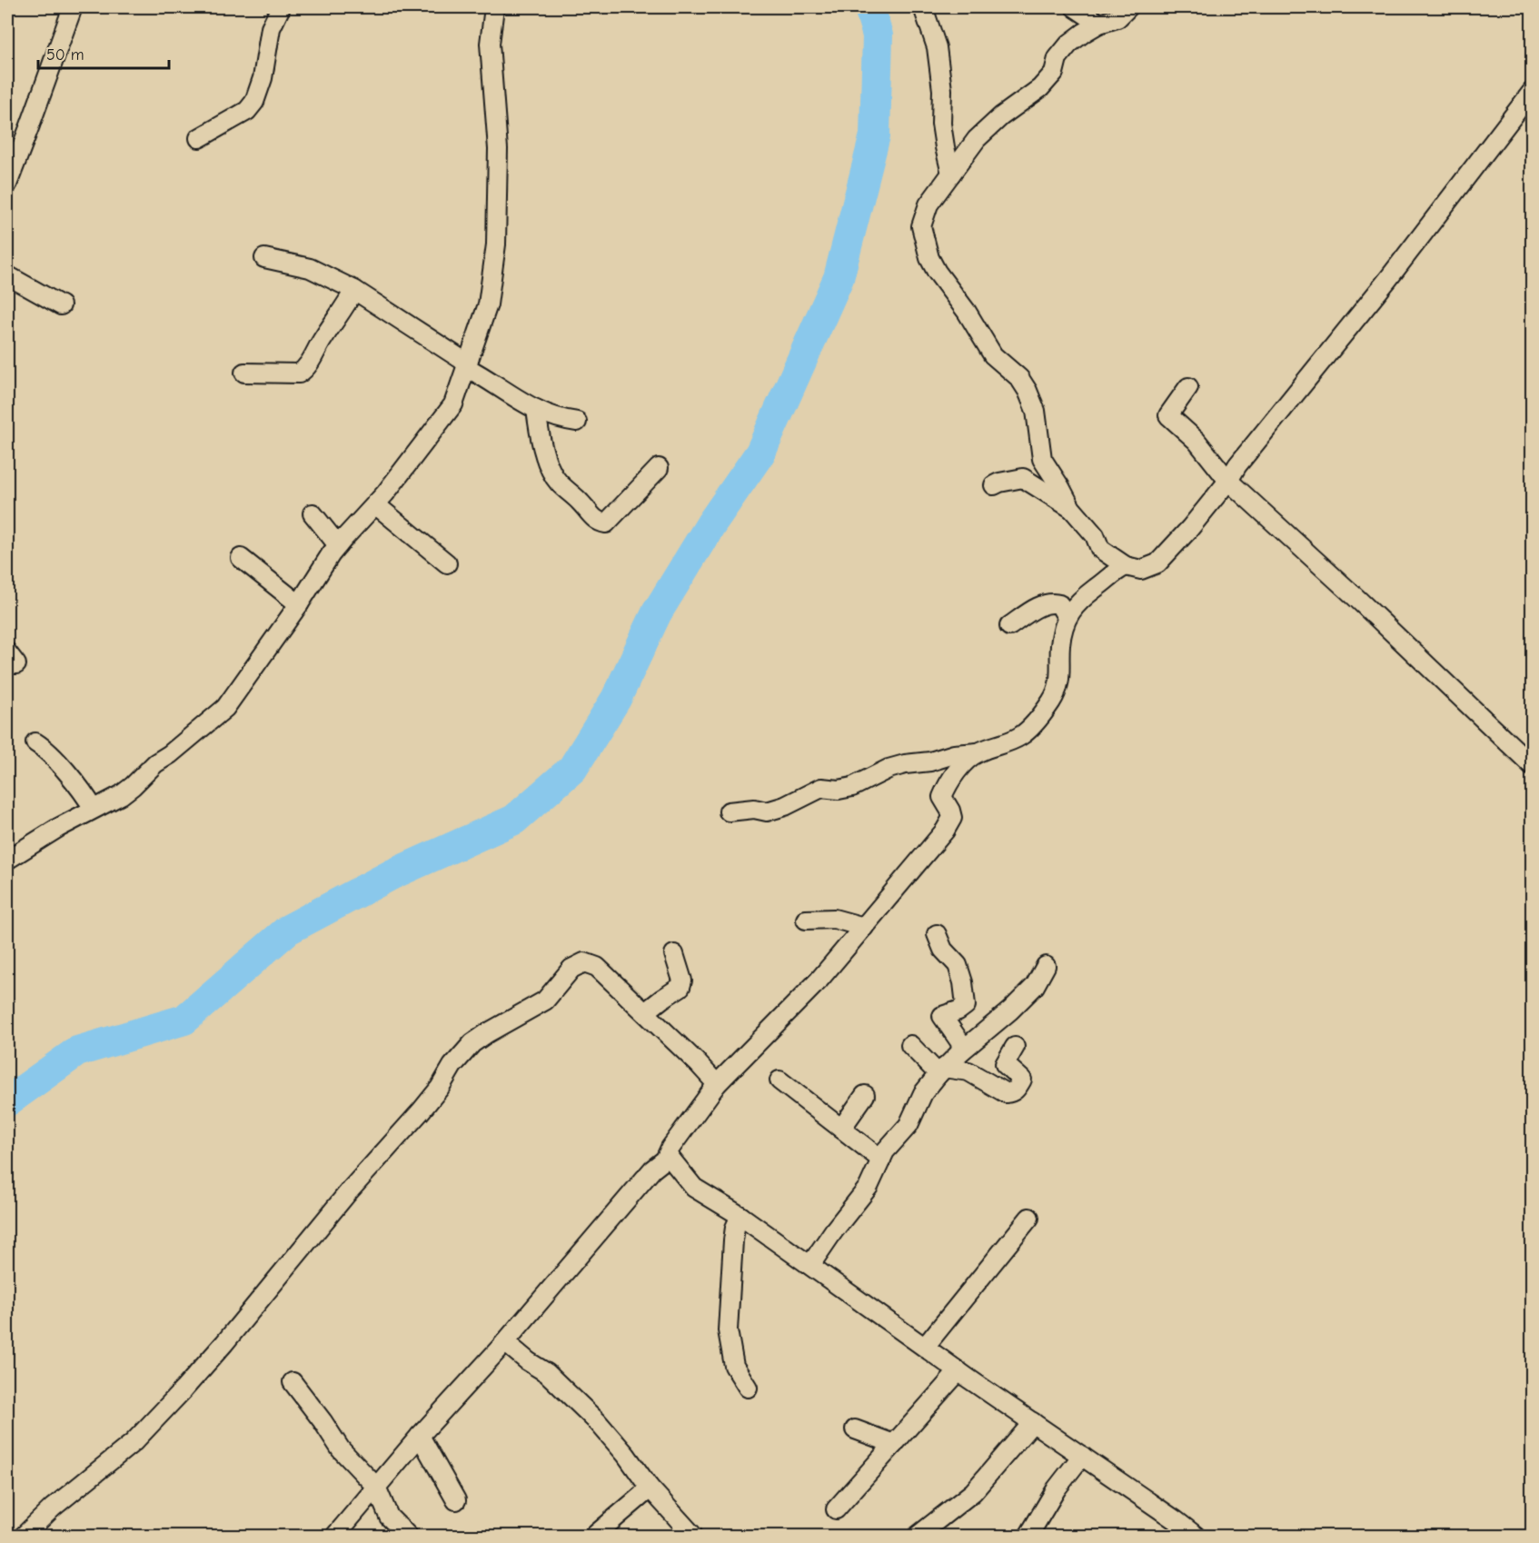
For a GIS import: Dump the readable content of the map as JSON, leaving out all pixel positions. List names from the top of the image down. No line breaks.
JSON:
{"scale_bar":"50 m"}
